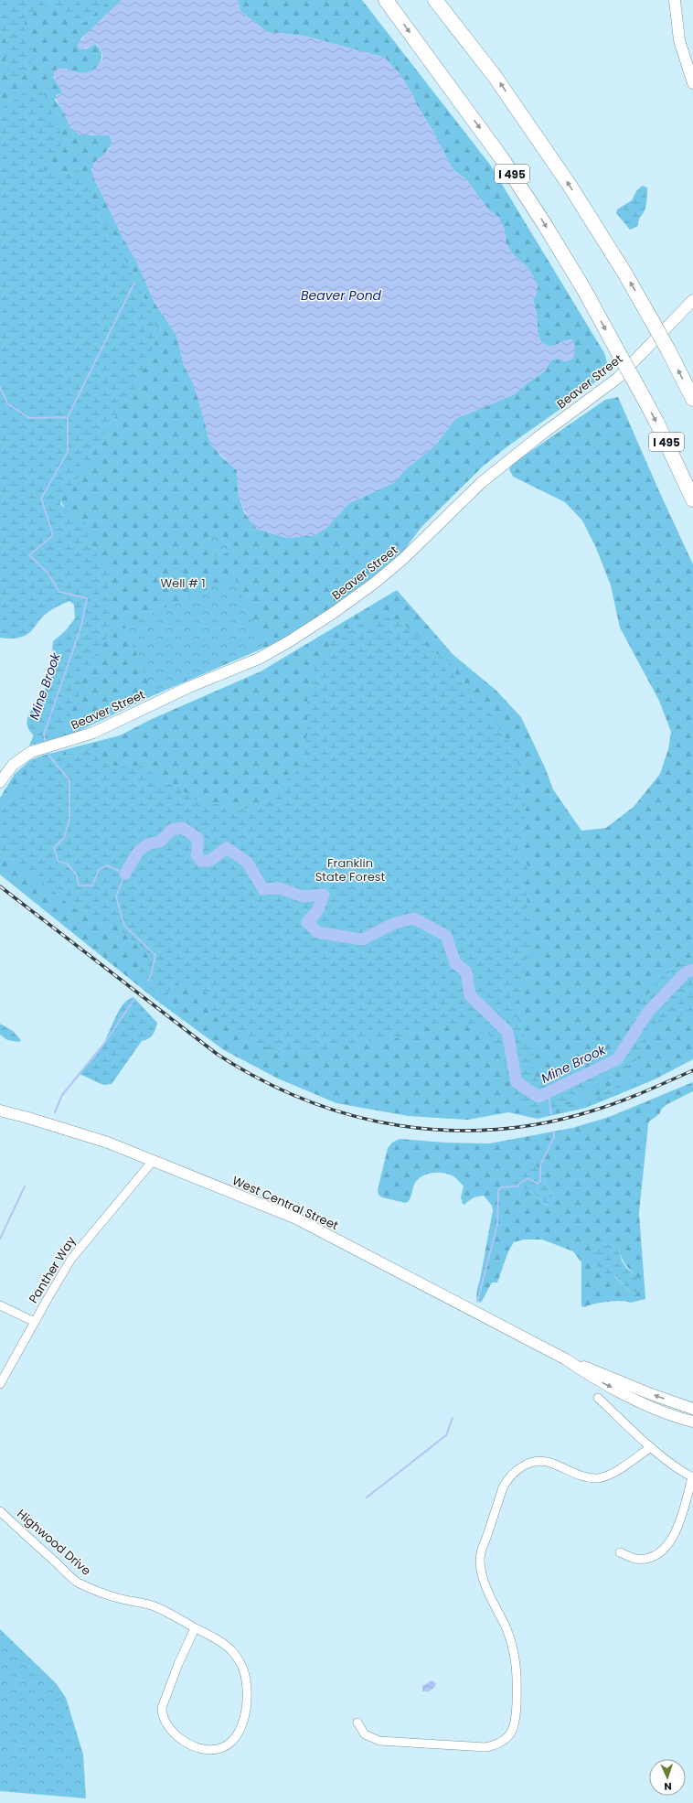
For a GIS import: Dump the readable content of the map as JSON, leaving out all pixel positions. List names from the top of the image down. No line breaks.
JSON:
{"streets":{"highway":["I 495"],"main road":["Beaver Street","West Central Street"],"street":["Panther Way","Highwood Drive"]},"crossings":[["West Central Street","Panther Way"]],"water":["Beaver Pond","Mine Brook"],"parks":["Well # 1","Franklin State Forest"],"north":"bottom"}
